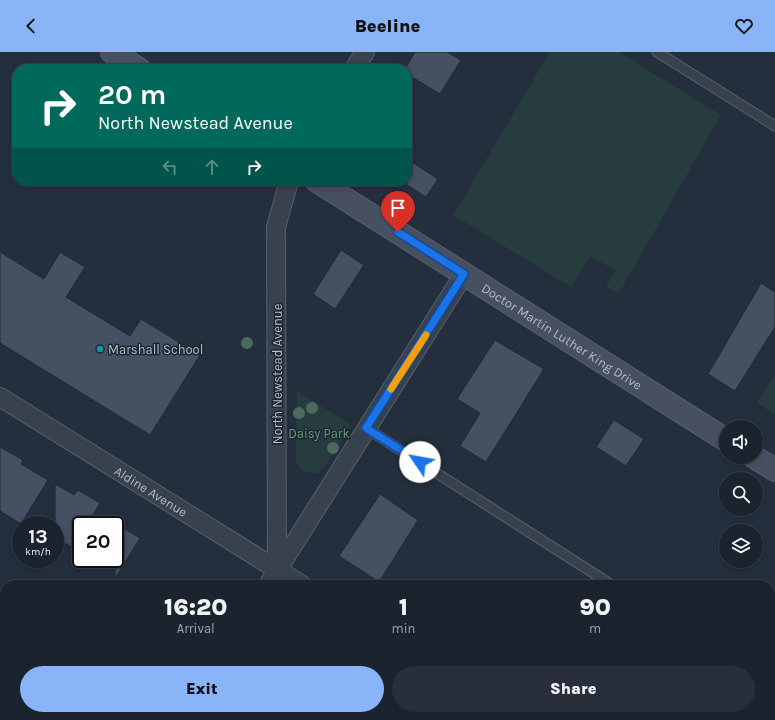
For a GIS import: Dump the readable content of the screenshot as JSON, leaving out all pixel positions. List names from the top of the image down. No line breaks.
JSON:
{"streets":{"main road":["Doctor Martin Luther King Drive"],"street":["North Newstead Avenue","Aldine Avenue"]},"crossings":[["North Newstead Avenue","Aldine Avenue"]],"parks":["Daisy Park"],"places":["Marshall School"],"page":{"header":"Beeline","turn":["20 m","North Newstead Avenue"],"speed":"13 km/h","limit":"20","eta":["16:20","Arrival","1","min","90","m"],"buttons":["Exit","Share"]}}
